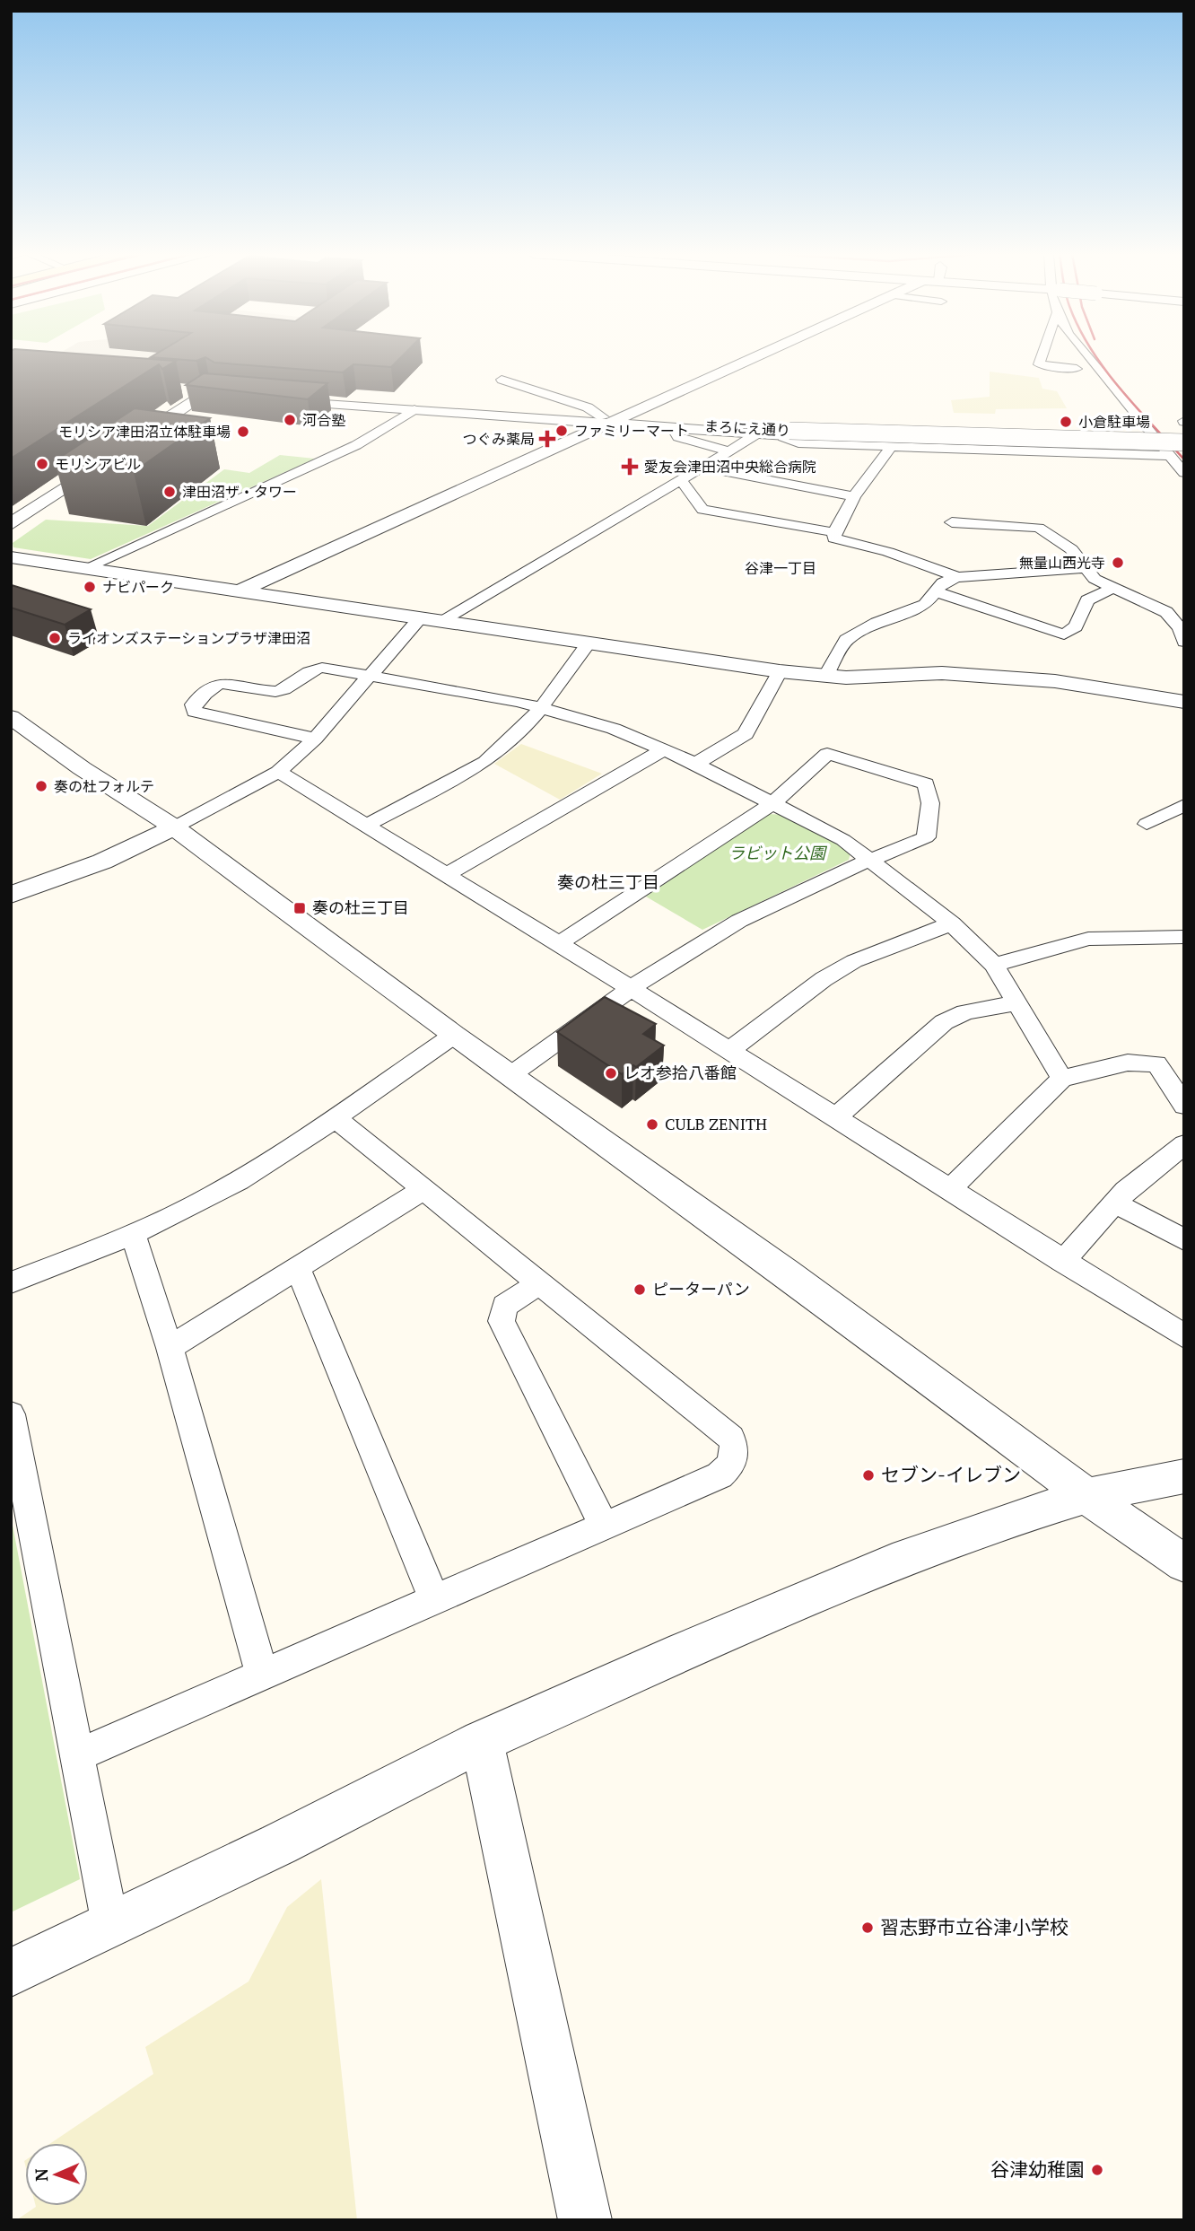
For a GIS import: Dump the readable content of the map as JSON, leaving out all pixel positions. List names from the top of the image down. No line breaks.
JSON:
{"streets":{"street":["まろにえ通り"]},"districts":["谷津一丁目","奏の杜三丁目"],"parks":["ラビット公園"],"places":{"other":["河合塾","小倉駐車場","ファミリーマート","モリシア津田沼立体駐車場","モリシアビル","津田沼ザ・タワー","無量山西光寺","ナビパーク","ライオンズステーションプラザ津田沼","奏の杜フォルテ","レオ参拾八番館","CULB ZENITH","ピーターパン","セブン-イレブン","習志野市立谷津小学校","谷津幼稚園"],"health":["つぐみ薬局","愛友会津田沼中央総合病院"],"transit":["奏の杜三丁目"]},"north":"left"}
